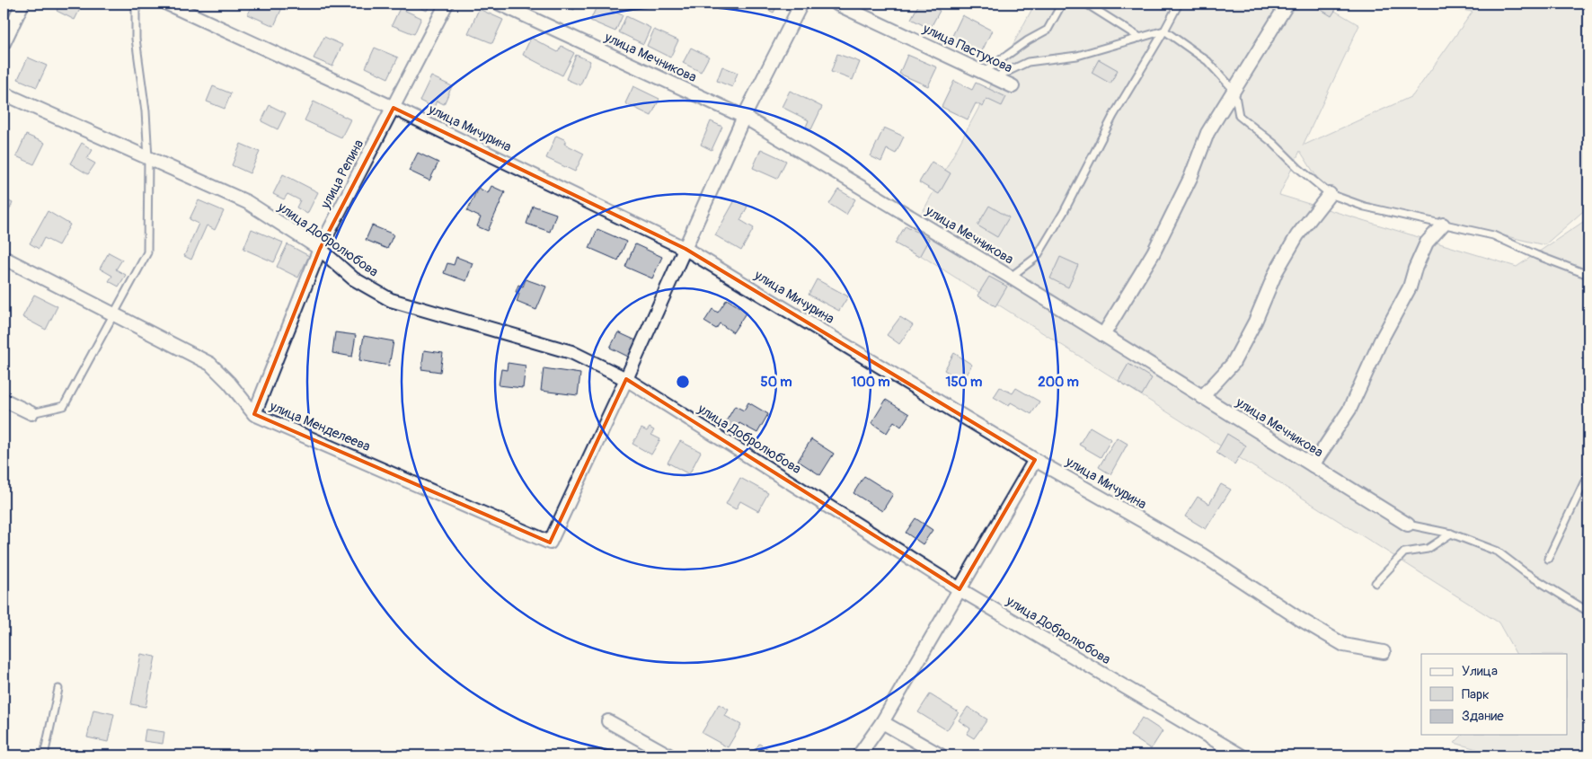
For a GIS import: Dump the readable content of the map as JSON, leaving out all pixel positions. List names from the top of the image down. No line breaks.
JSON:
{"streets":{"street":["улица Пастухова","улица Мечникова","улица Мичурина","улица Репина","улица Добролюбова","улица Менделеева"]},"crossings":[["улица Мичурина","улица Репина"],["улица Репина","улица Добролюбова"],["улица Репина","улица Менделеева"],["улица Добролюбова","улица Менделеева"]],"legend":["Улица","Парк","Здание"],"rings":["50 m","100 m","150 m","200 m"]}
